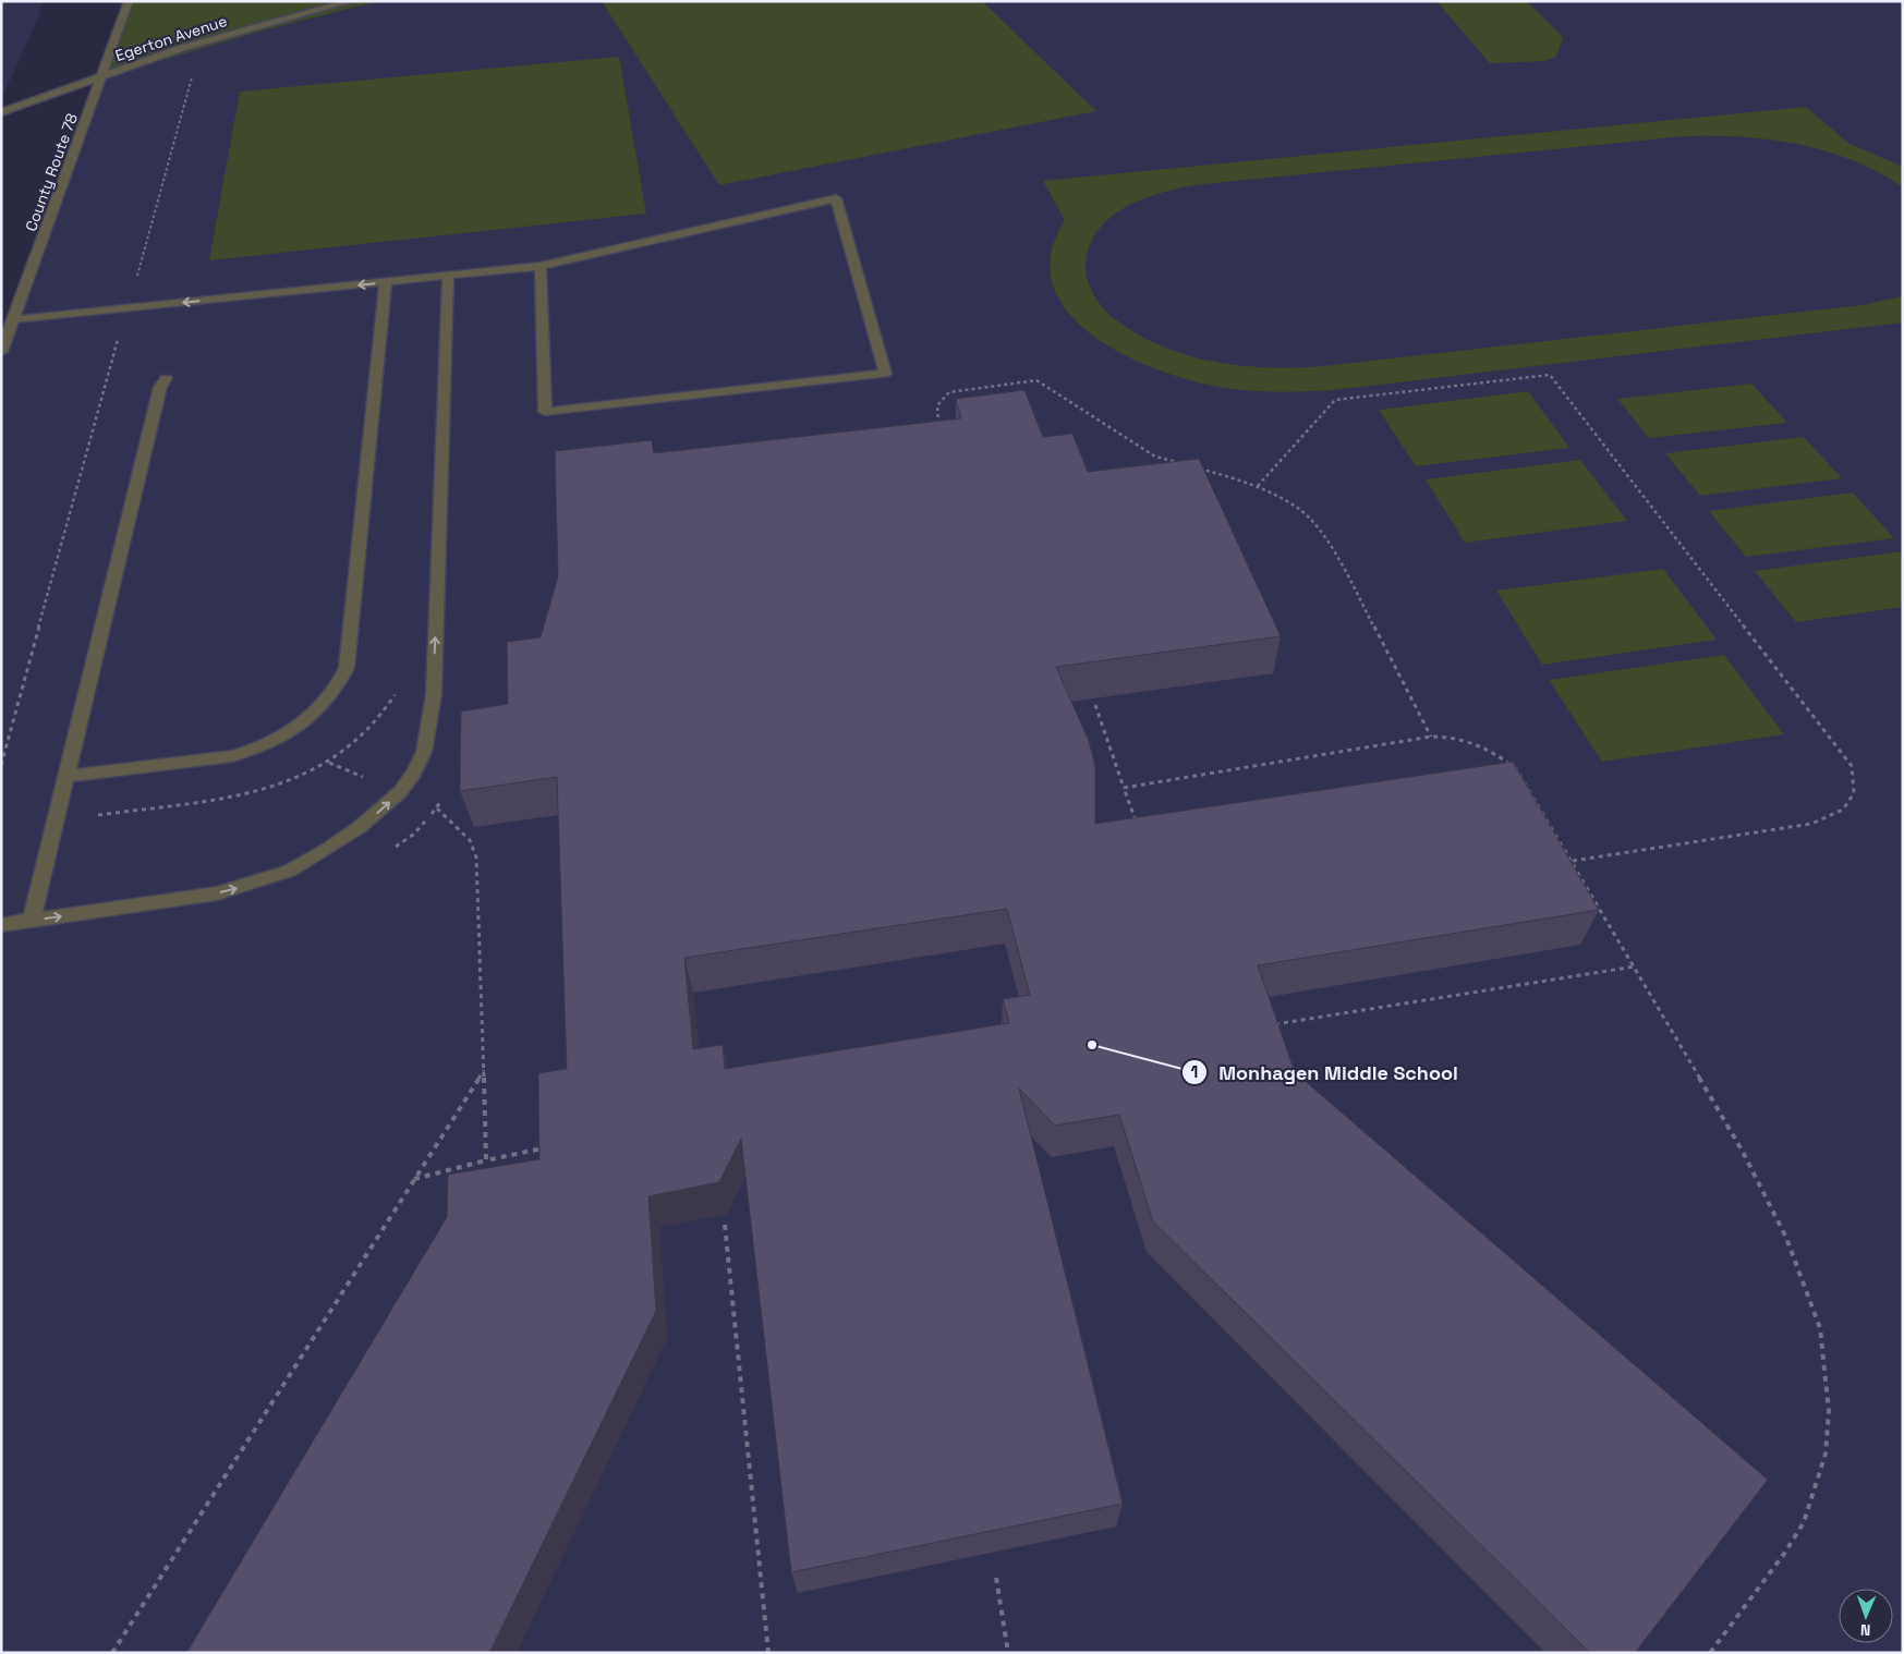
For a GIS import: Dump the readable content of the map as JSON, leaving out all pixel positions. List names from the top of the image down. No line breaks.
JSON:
{"streets":{"street":["Egerton Avenue","County Route 78"]},"crossings":[["Egerton Avenue","County Route 78"]],"places":["Monhagen Middle School"],"north":"bottom"}
